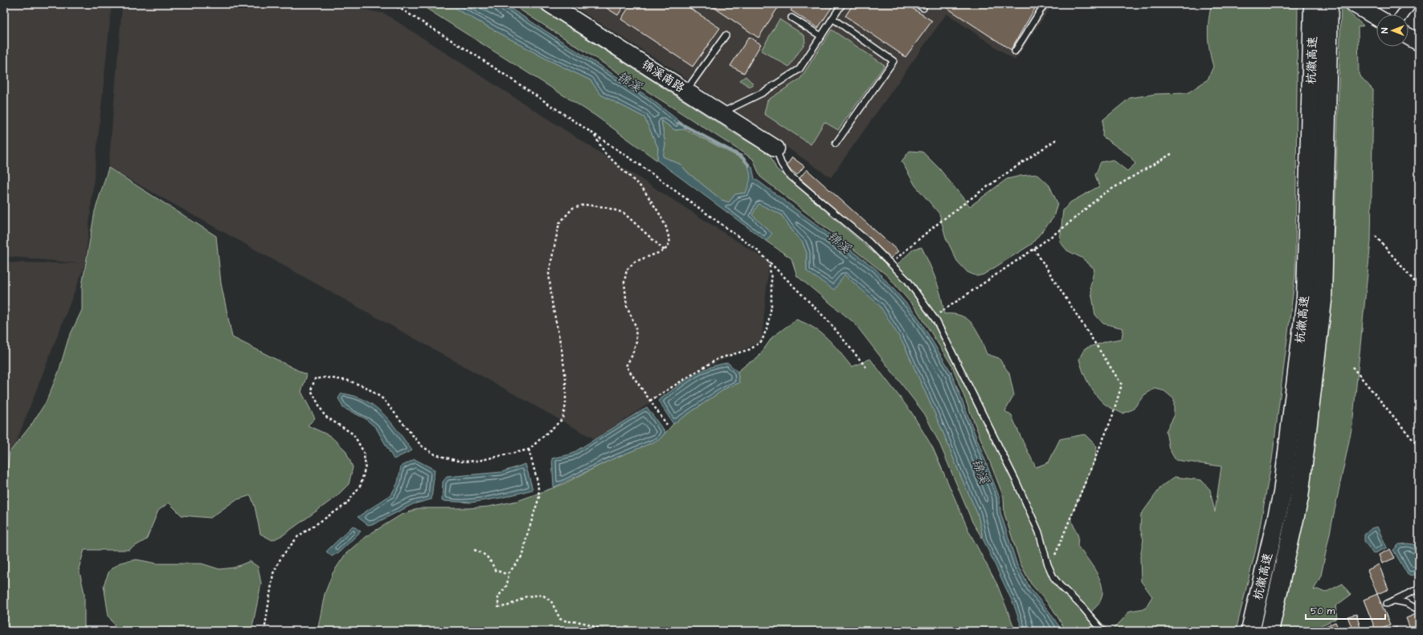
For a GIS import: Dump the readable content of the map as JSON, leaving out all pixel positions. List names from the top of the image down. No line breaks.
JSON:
{"streets":{"highway":["杭徽高速"],"street":["锦溪南路"]},"water":["锦溪"],"scale_bar":"50 m","north":"left"}
